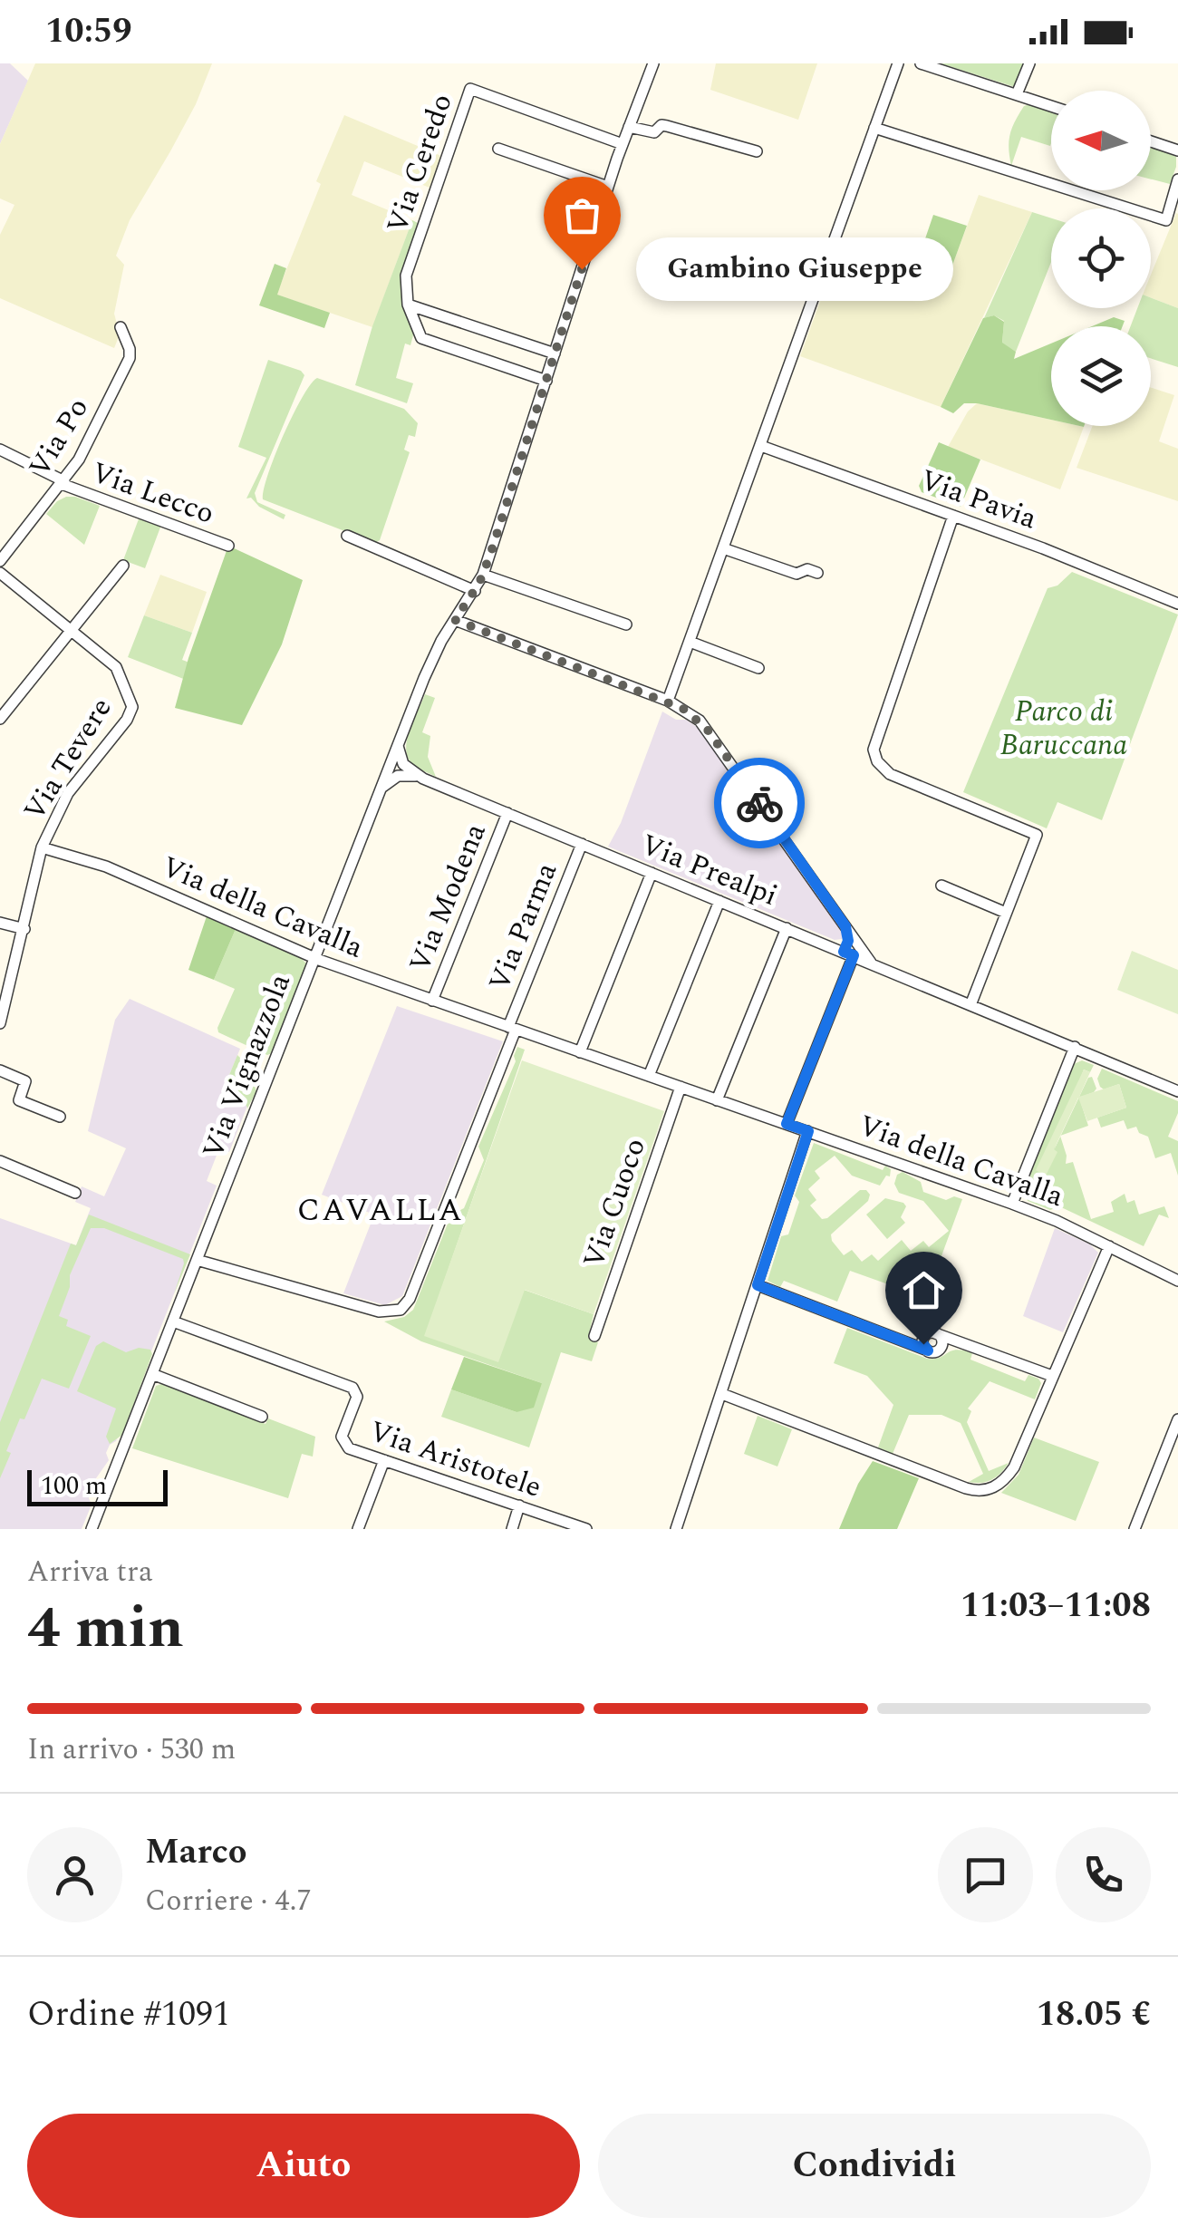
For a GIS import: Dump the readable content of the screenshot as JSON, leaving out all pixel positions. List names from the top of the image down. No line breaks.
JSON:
{"streets":{"street":["Via Ceredo","Via Po","Via Lecco","Via Pavia","Via Tevere","Via Prealpi","Via Modena","Via della Cavalla","Via Parma","Via Vignazzola","Via Cuoco","Via Aristotele"]},"crossings":[["Via Ceredo","Via Vignazzola"],["Via Po","Via Lecco"],["Via Tevere","Via della Cavalla"],["Via Prealpi","Via Modena"],["Via Prealpi","Via Parma"],["Via Modena","Via della Cavalla"],["Via della Cavalla","Via Parma"],["Via della Cavalla","Via Vignazzola"],["Via della Cavalla","Via Cuoco"],["Via Vignazzola","Via Aristotele"]],"districts":["CAVALLA"],"parks":["Parco di Baruccana"],"places":["Gambino Giuseppe"],"scale_bar":"100 m","north":"left","page":{"status":"10:59","bubble":"Gambino Giuseppe","scale":"100 m","heading":["4 min","Arriva tra","11:03–11:08"],"panel":["Marco","Corriere · 4.7","Ordine #1091","18.05 €"],"bar":"In arrivo · 530 m","buttons":["Aiuto","Condividi"]}}
